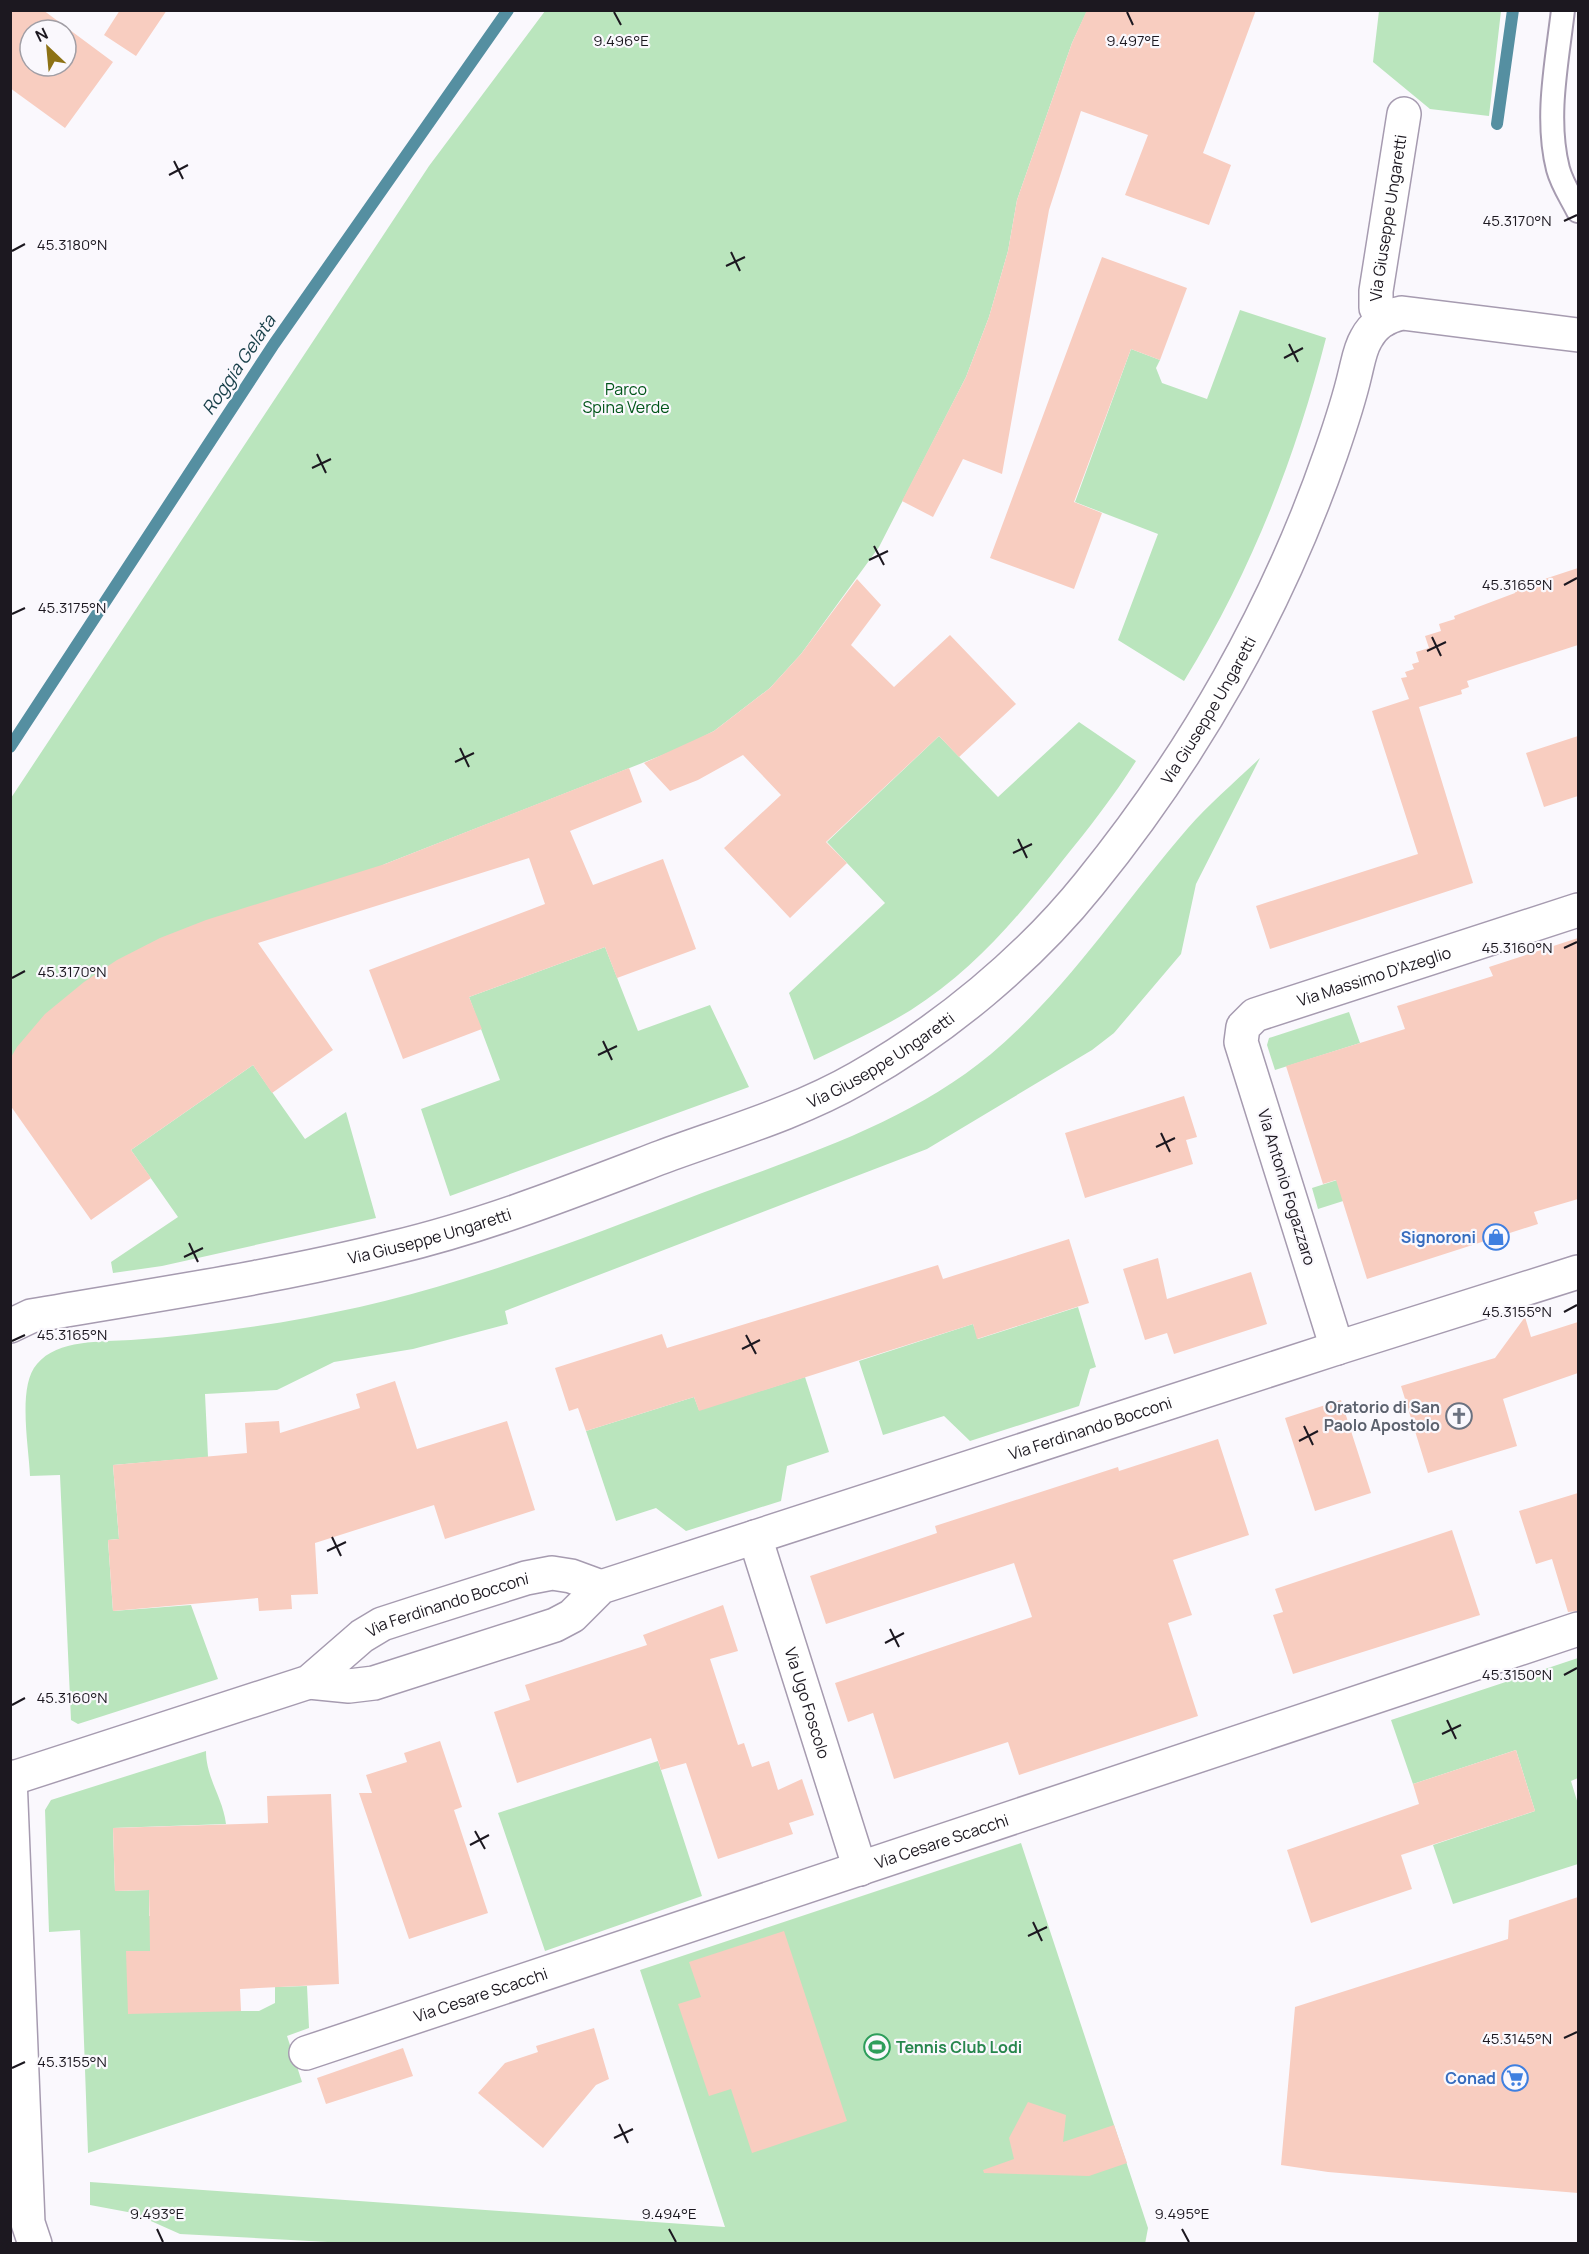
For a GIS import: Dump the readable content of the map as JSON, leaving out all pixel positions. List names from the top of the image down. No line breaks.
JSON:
{"streets":{"street":["Via Giuseppe Ungaretti","Via Massimo D’Azeglio","Via Antonio Fogazzaro","Via Ferdinando Bocconi","Via Ugo Foscolo","Via Cesare Scacchi"]},"crossings":[["Via Massimo D’Azeglio","Via Antonio Fogazzaro"],["Via Antonio Fogazzaro","Via Ferdinando Bocconi"],["Via Ferdinando Bocconi","Via Ugo Foscolo"],["Via Ugo Foscolo","Via Cesare Scacchi"]],"water":["Roggia Gelata"],"parks":["Parco Spina Verde"],"places":{"shop":["Signoroni"],"church":["Oratorio di San Paolo Apostolo"],"sports":["Tennis Club Lodi"],"supermarket":["Conad"]},"north":"top left","coordinates":["9.496°E","9.497°E","45.3170°N","45.3180°N","45.3165°N","45.3175°N","45.3160°N","45.3155°N","45.3150°N","45.3145°N","9.493°E","9.494°E","9.495°E"]}
